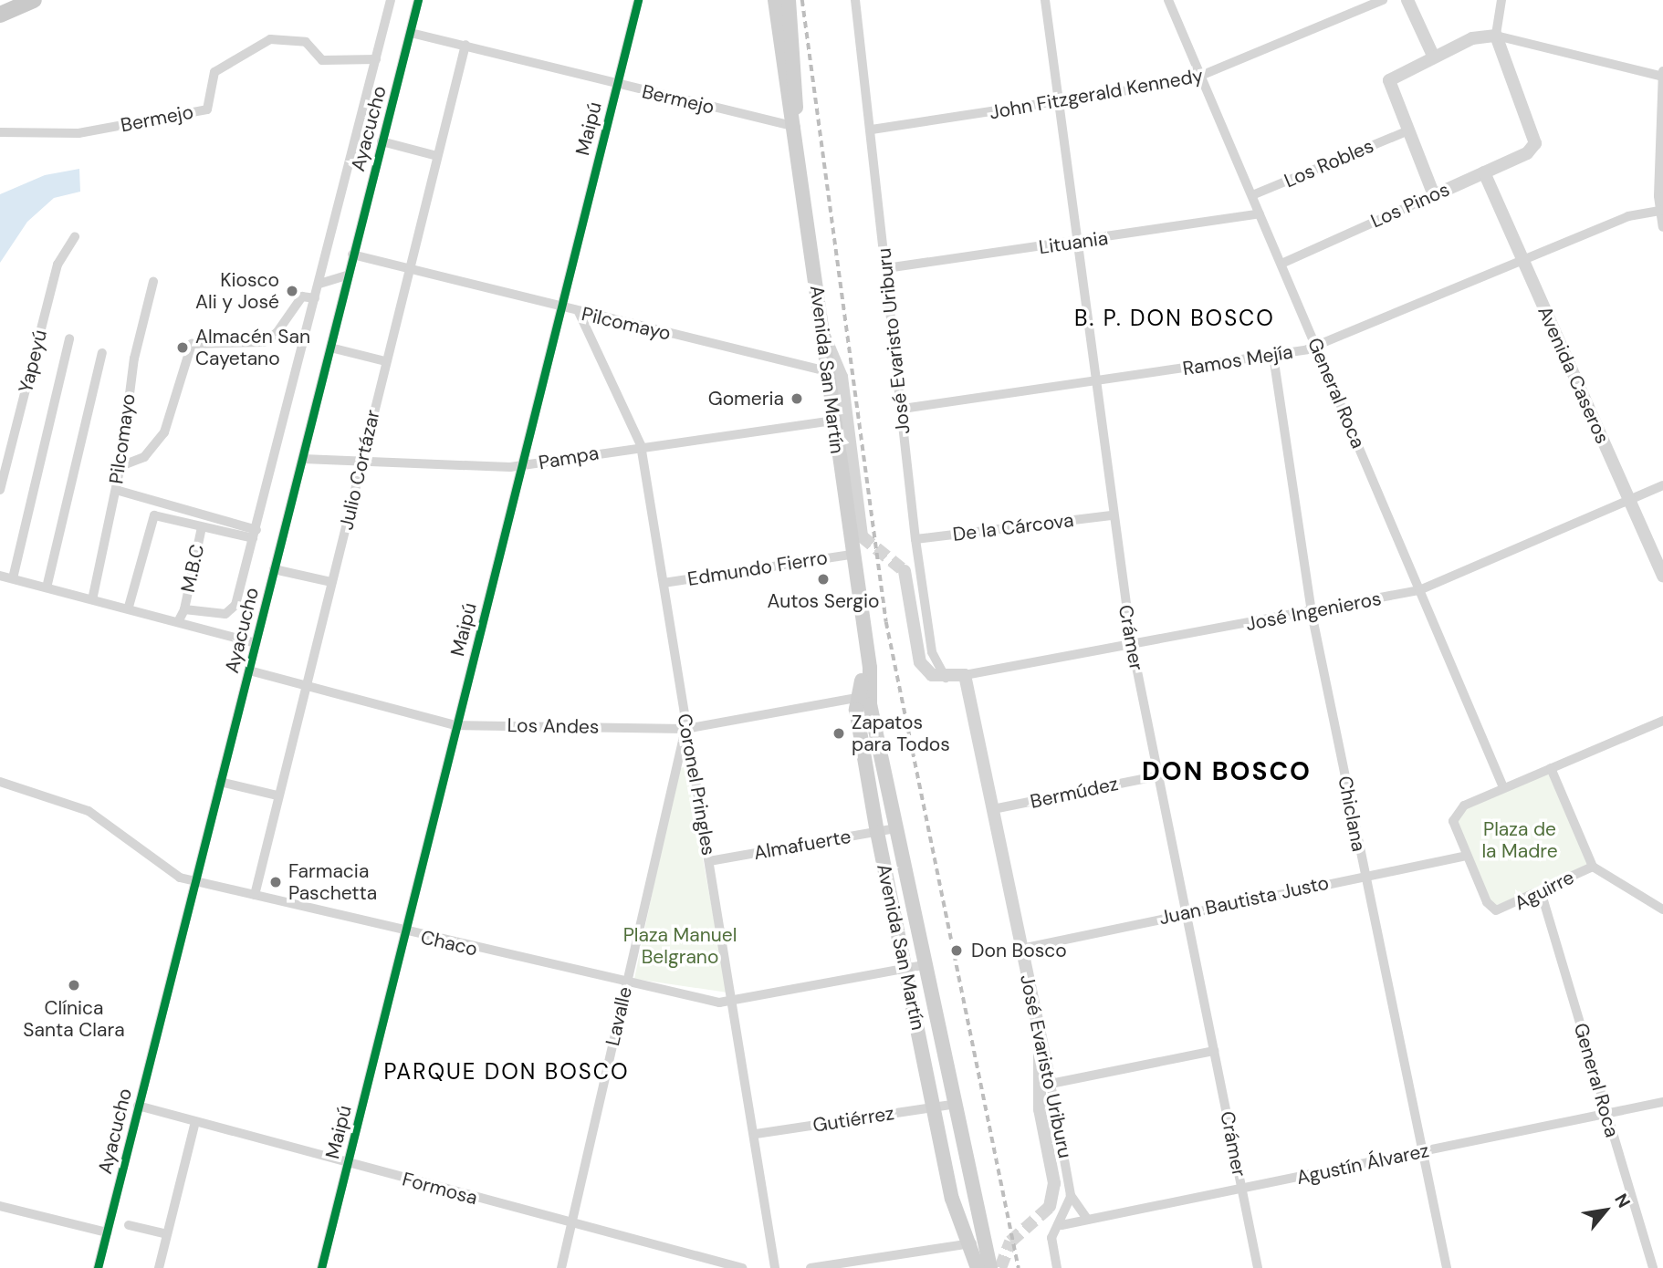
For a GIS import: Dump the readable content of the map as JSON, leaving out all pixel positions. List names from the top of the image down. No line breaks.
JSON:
{"streets":{"main road":["Avenida San Martín"],"street":["John Fitzgerald Kennedy","Bermejo","Ayacucho","Maipú","Los Robles","Los Pinos","Lituania","Pilcomayo","José Evaristo Uriburu","Ramos Mejía","Yapeyú","Avenida Caseros","General Roca","Pampa","Julio Cortázar","De la Cárcova","M.B.C","Edmundo Fierro","José Ingenieros","Crámer","Los Andes","Coronel Pringles","Bermúdez","Chiclana","Almafuerte","Aguirre","Juan Bautista Justo","Chaco","Lavalle","Gutiérrez","Agustín Álvarez","Formosa"]},"crossings":[["John Fitzgerald Kennedy","José Evaristo Uriburu"],["John Fitzgerald Kennedy","General Roca"],["John Fitzgerald Kennedy","Crámer"],["Bermejo","Ayacucho"],["Bermejo","Maipú"],["Bermejo","Avenida San Martín"],["Bermejo","Julio Cortázar"],["Ayacucho","Pilcomayo"],["Ayacucho","Pampa"],["Ayacucho","M.B.C"],["Ayacucho","Los Andes"],["Ayacucho","Chaco"],["Ayacucho","Formosa"],["Maipú","Pilcomayo"],["Maipú","Pampa"],["Maipú","Los Andes"],["Maipú","Chaco"],["Maipú","Formosa"],["Los Robles","General Roca"],["Los Pinos","Avenida Caseros"],["Los Pinos","General Roca"],["Lituania","José Evaristo Uriburu"],["Lituania","General Roca"],["Lituania","Crámer"],["Pilcomayo","Avenida San Martín"],["Pilcomayo","Julio Cortázar"],["Pilcomayo","Coronel Pringles"],["José Evaristo Uriburu","Ramos Mejía"],["José Evaristo Uriburu","De la Cárcova"],["José Evaristo Uriburu","José Ingenieros"],["José Evaristo Uriburu","Bermúdez"],["José Evaristo Uriburu","Juan Bautista Justo"],["José Evaristo Uriburu","Agustín Álvarez"],["Ramos Mejía","Avenida Caseros"],["Ramos Mejía","General Roca"],["Ramos Mejía","Crámer"],["Ramos Mejía","Chiclana"],["Avenida San Martín","Pampa"],["Avenida San Martín","Edmundo Fierro"],["Avenida San Martín","Los Andes"],["Avenida San Martín","Almafuerte"],["Avenida San Martín","Chaco"],["Avenida San Martín","Gutiérrez"],["Avenida Caseros","José Ingenieros"],["General Roca","José Ingenieros"],["General Roca","Aguirre"],["General Roca","Agustín Álvarez"],["Pampa","Julio Cortázar"],["Pampa","Coronel Pringles"],["Julio Cortázar","Los Andes"],["Julio Cortázar","Chaco"],["De la Cárcova","Crámer"],["Edmundo Fierro","Coronel Pringles"],["José Ingenieros","Crámer"],["José Ingenieros","Chiclana"],["Crámer","Bermúdez"],["Crámer","Juan Bautista Justo"],["Crámer","Agustín Álvarez"],["Los Andes","Coronel Pringles"],["Los Andes","Lavalle"],["Coronel Pringles","Almafuerte"],["Coronel Pringles","Chaco"],["Coronel Pringles","Lavalle"],["Coronel Pringles","Gutiérrez"],["Chiclana","Juan Bautista Justo"],["Chiclana","Agustín Álvarez"],["Aguirre","Juan Bautista Justo"],["Chaco","Lavalle"],["Lavalle","Formosa"]],"districts":["B. P. DON BOSCO","DON BOSCO","PARQUE DON BOSCO"],"parks":["Plaza de la Madre","Plaza Manuel Belgrano"],"places":["Kiosco Ali y José","Almacén San Cayetano","Gomeria","Autos Sergio","Zapatos para Todos","Farmacia Paschetta","Don Bosco","Clínica Santa Clara"],"north":"top right"}
